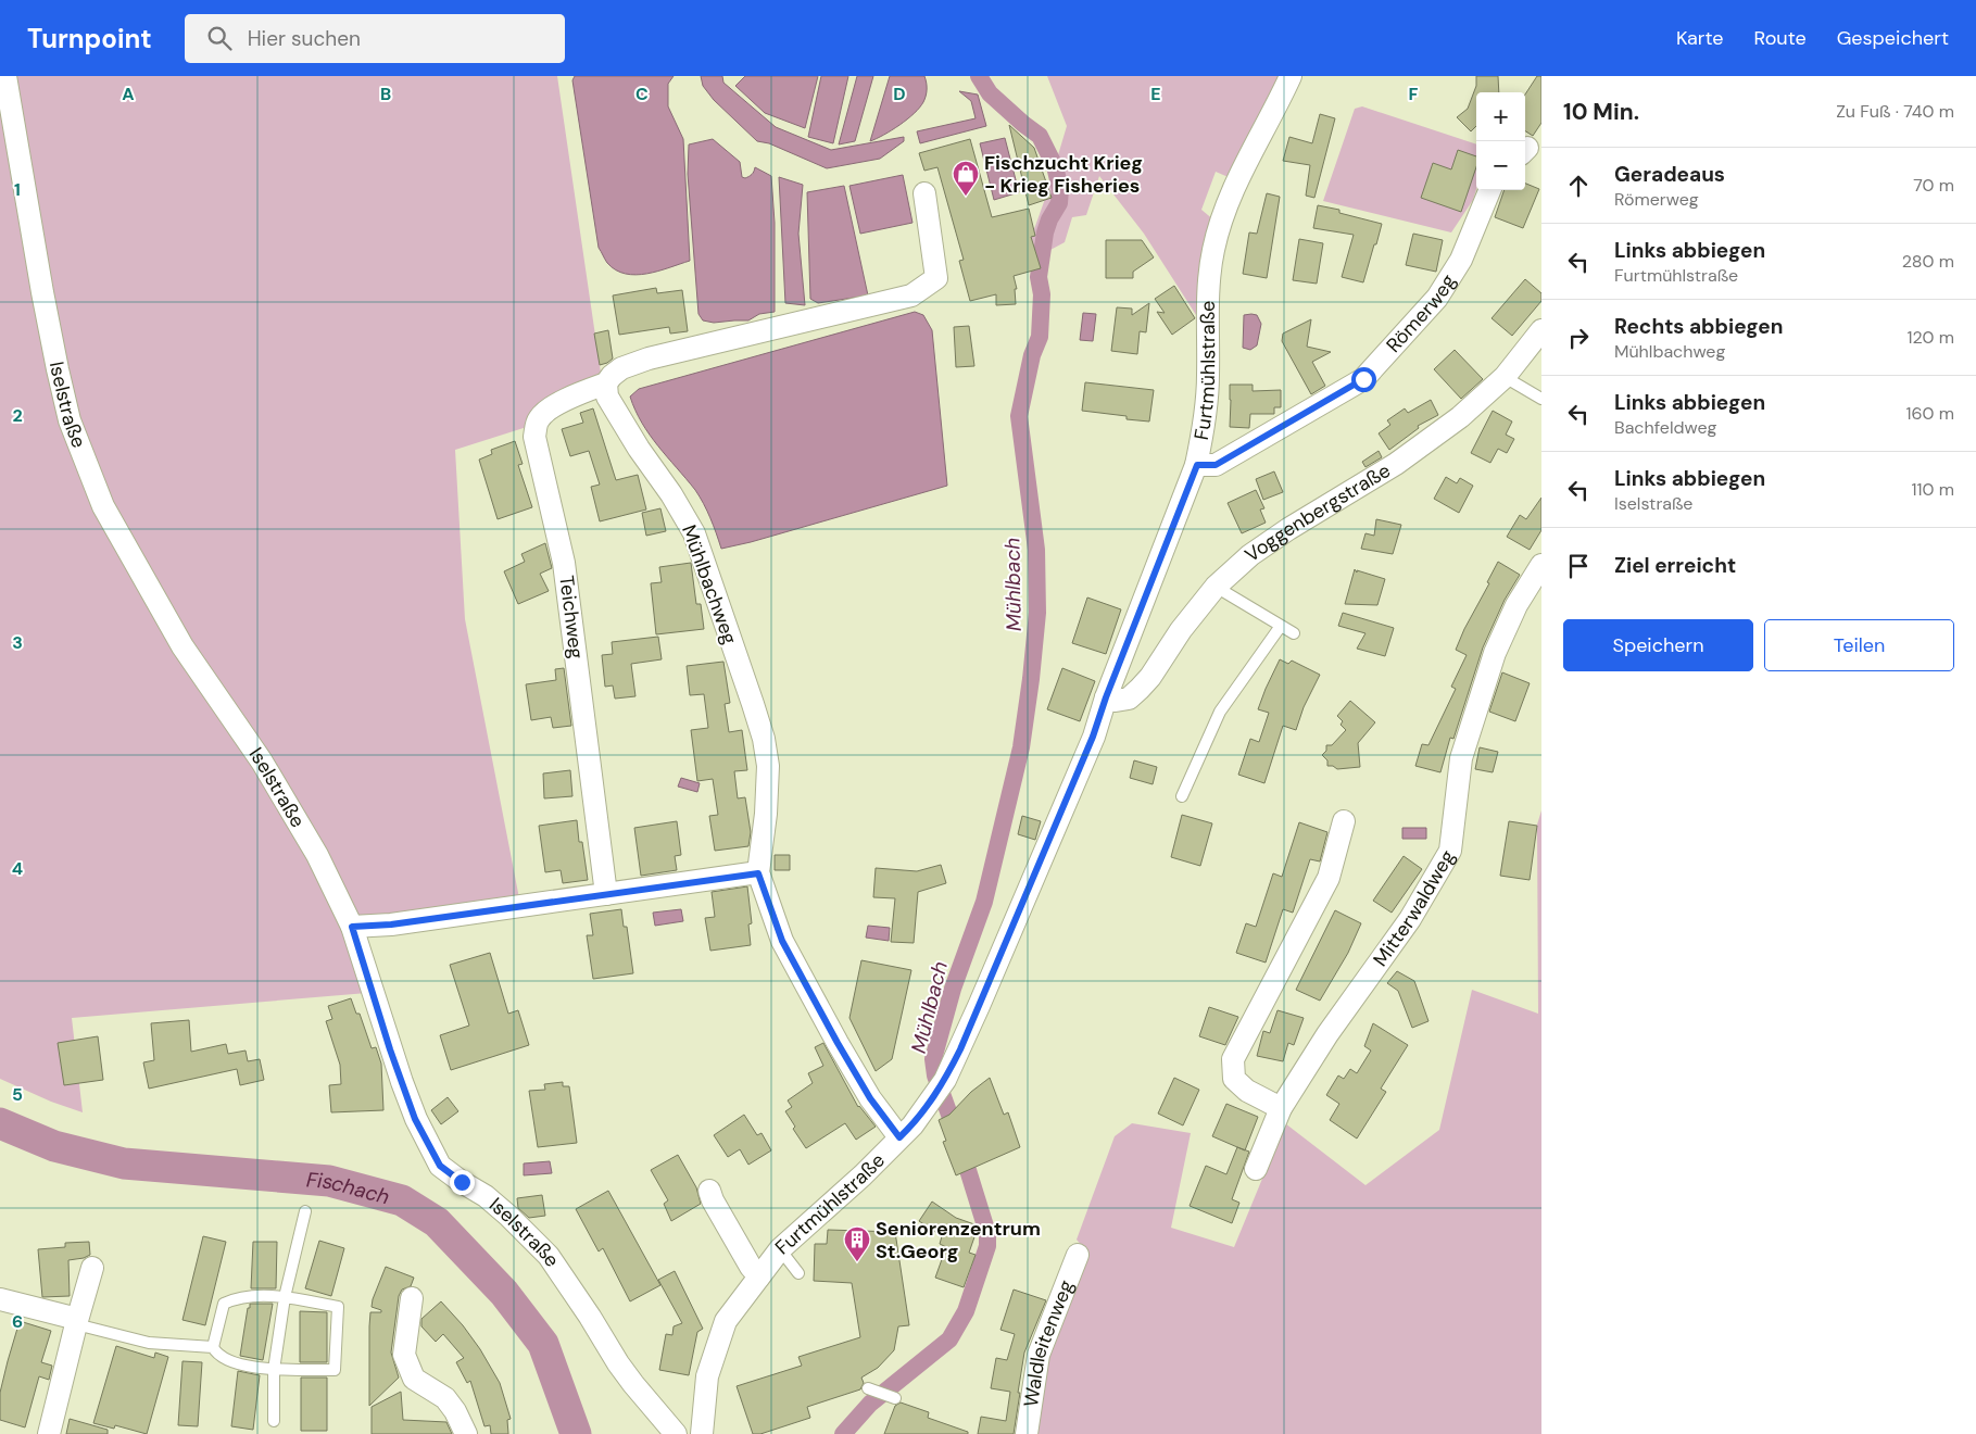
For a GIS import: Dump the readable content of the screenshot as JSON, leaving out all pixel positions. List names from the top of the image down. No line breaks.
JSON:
{"streets":{"street":["Römerweg","Furtmühlstraße","Iselstraße","Voggenbergstraße","Mühlbachweg","Teichweg","Mitterwaldweg","Waldleitenweg"]},"crossings":[["Römerweg","Furtmühlstraße"],["Furtmühlstraße","Voggenbergstraße"],["Furtmühlstraße","Mühlbachweg"],["Mühlbachweg","Teichweg"]],"water":["Mühlbach","Fischach"],"places":{"shop":["Fischzucht Krieg - Krieg Fisheries"],"building":["Seniorenzentrum St.Georg"]},"page":{"header":"Turnpoint","search":"Hier suchen","nav":["Karte","Route","Gespeichert"],"heading":["10 Min.","Zu Fuß · 740 m"],"map_buttons":["+","−"],"list":[["Geradeaus","Römerweg","70 m"],["Links abbiegen","Furtmühlstraße","280 m"],["Rechts abbiegen","Mühlbachweg","120 m"],["Links abbiegen","Bachfeldweg","160 m"],["Links abbiegen","Iselstraße","110 m"],"Ziel erreicht"],"buttons":["Speichern","Teilen"]},"grid":{"columns":["A","B","C","D","E","F"],"rows":["1","2","3","4","5","6"]}}
